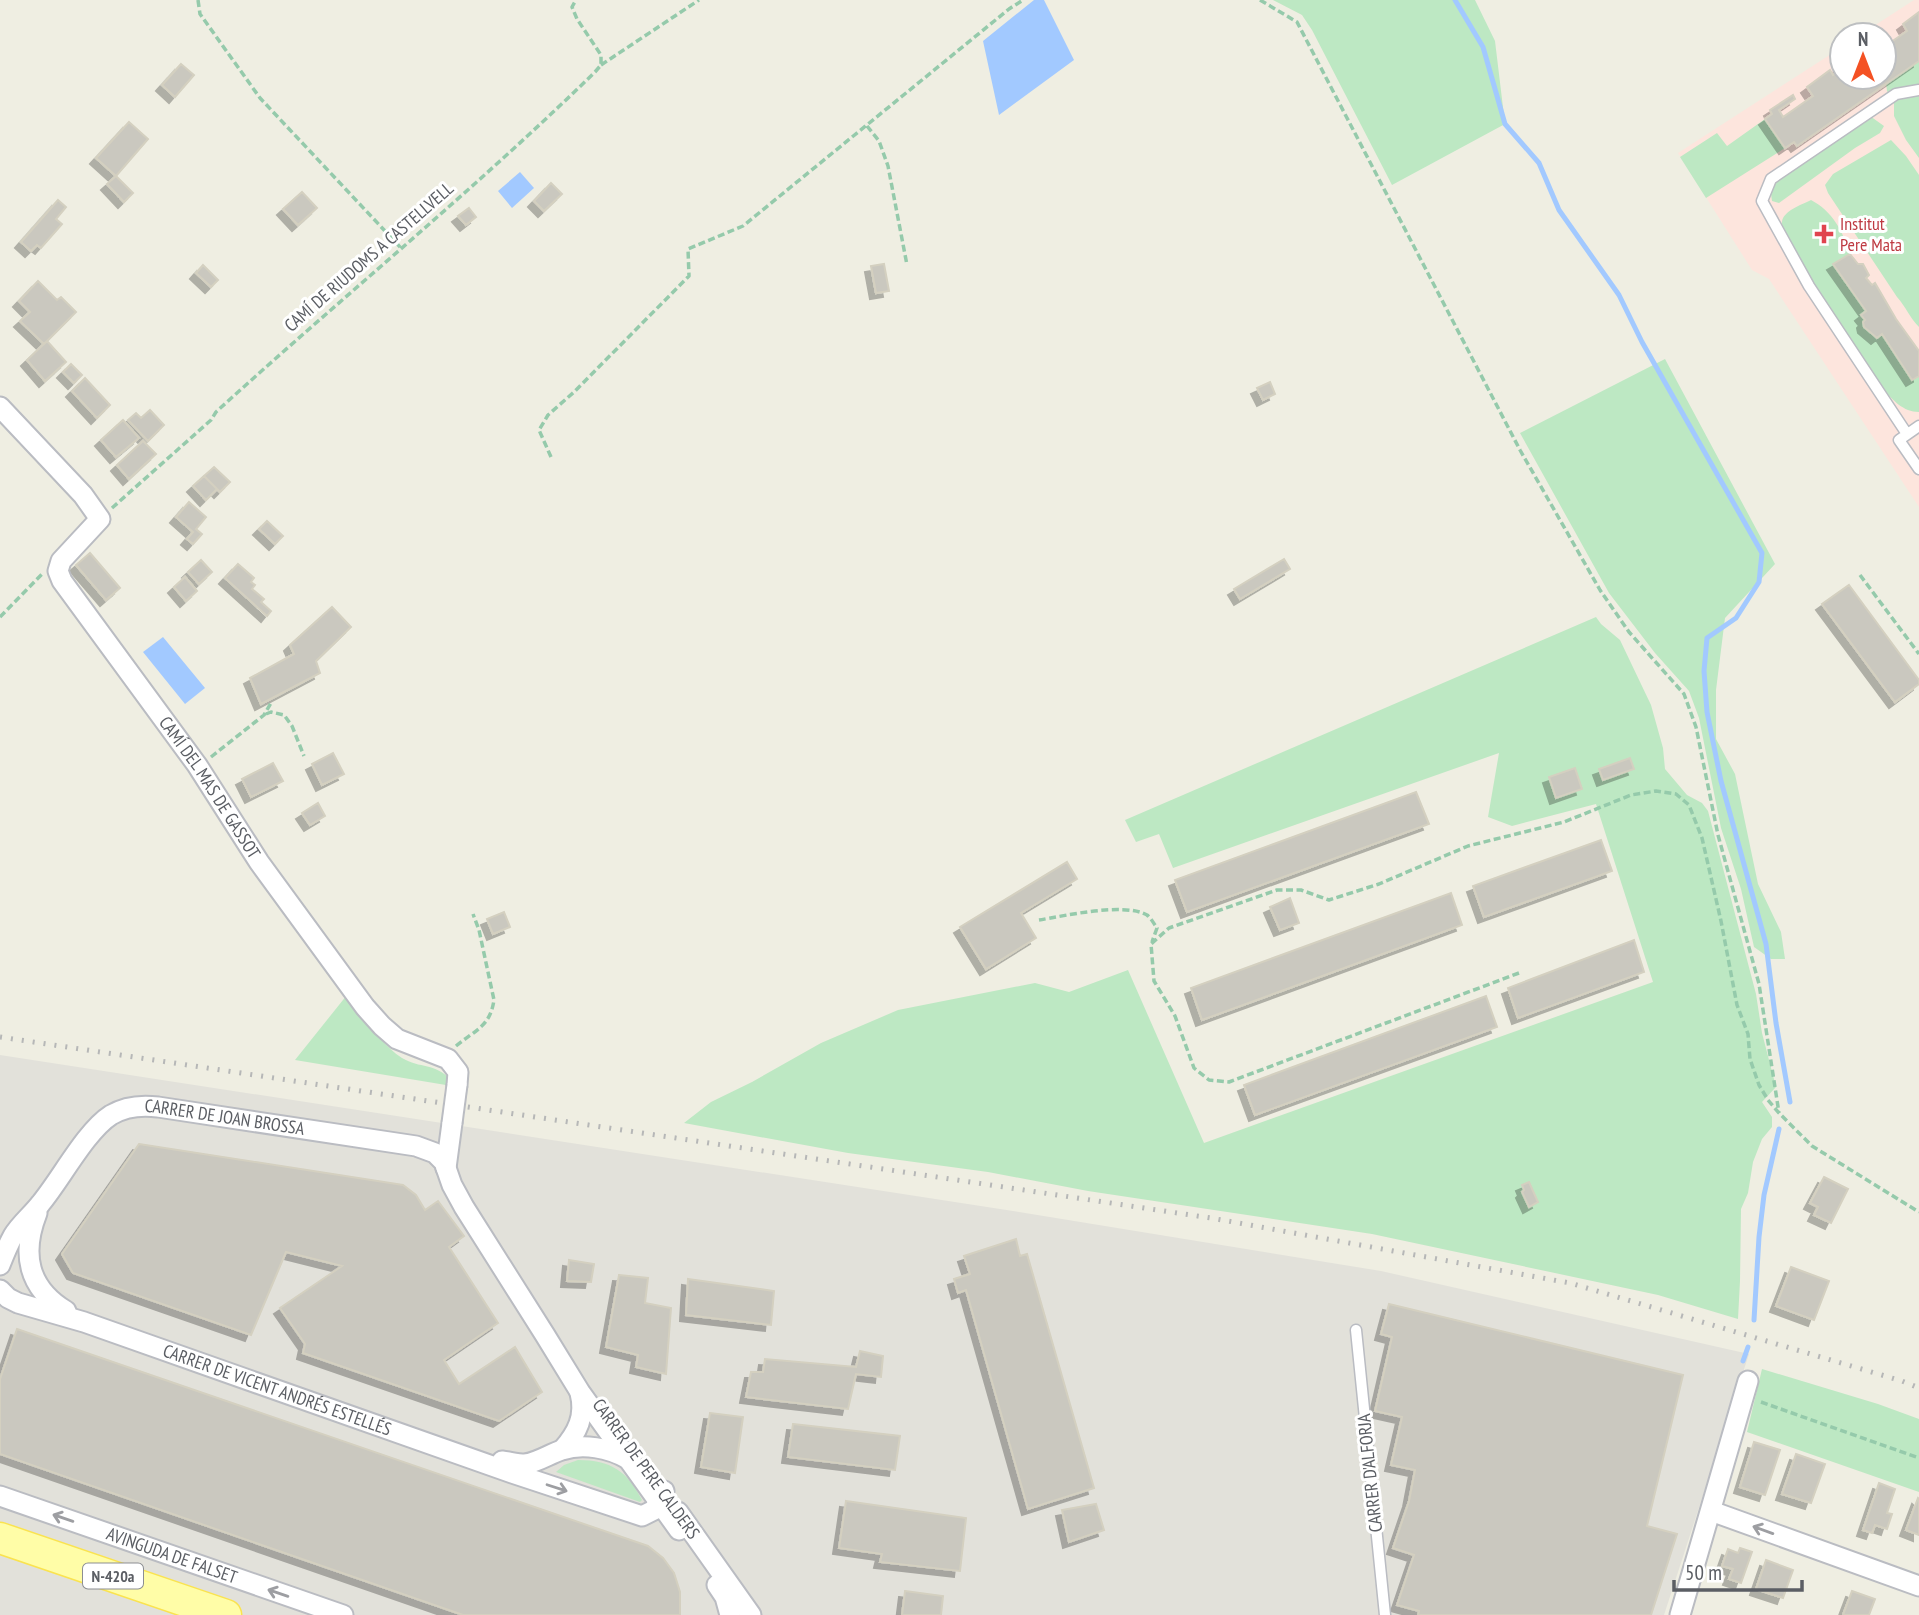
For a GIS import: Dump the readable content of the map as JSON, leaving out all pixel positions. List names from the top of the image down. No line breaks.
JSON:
{"streets":{"main road":["N-420a"],"street":["CAMÍ DEL MAS DE GASSOT","CARRER DE JOAN BROSSA","CARRER DE VICENT ANDRÉS ESTELLÉS","CARRER DE PERE CALDERS","AVINGUDA DE FALSET"],"lane":["CARRER D'ALFORJA"],"path":["CAMÍ DE RIUDOMS A CASTELLVELL"]},"crossings":[["CARRER DE JOAN BROSSA","CARRER DE PERE CALDERS"],["CARRER DE VICENT ANDRÉS ESTELLÉS","CARRER DE PERE CALDERS"]],"one_way":["AVINGUDA DE FALSET"],"places":{"health":["Institut Pere Mata"]},"scale_bar":"50 m","north":"top"}
